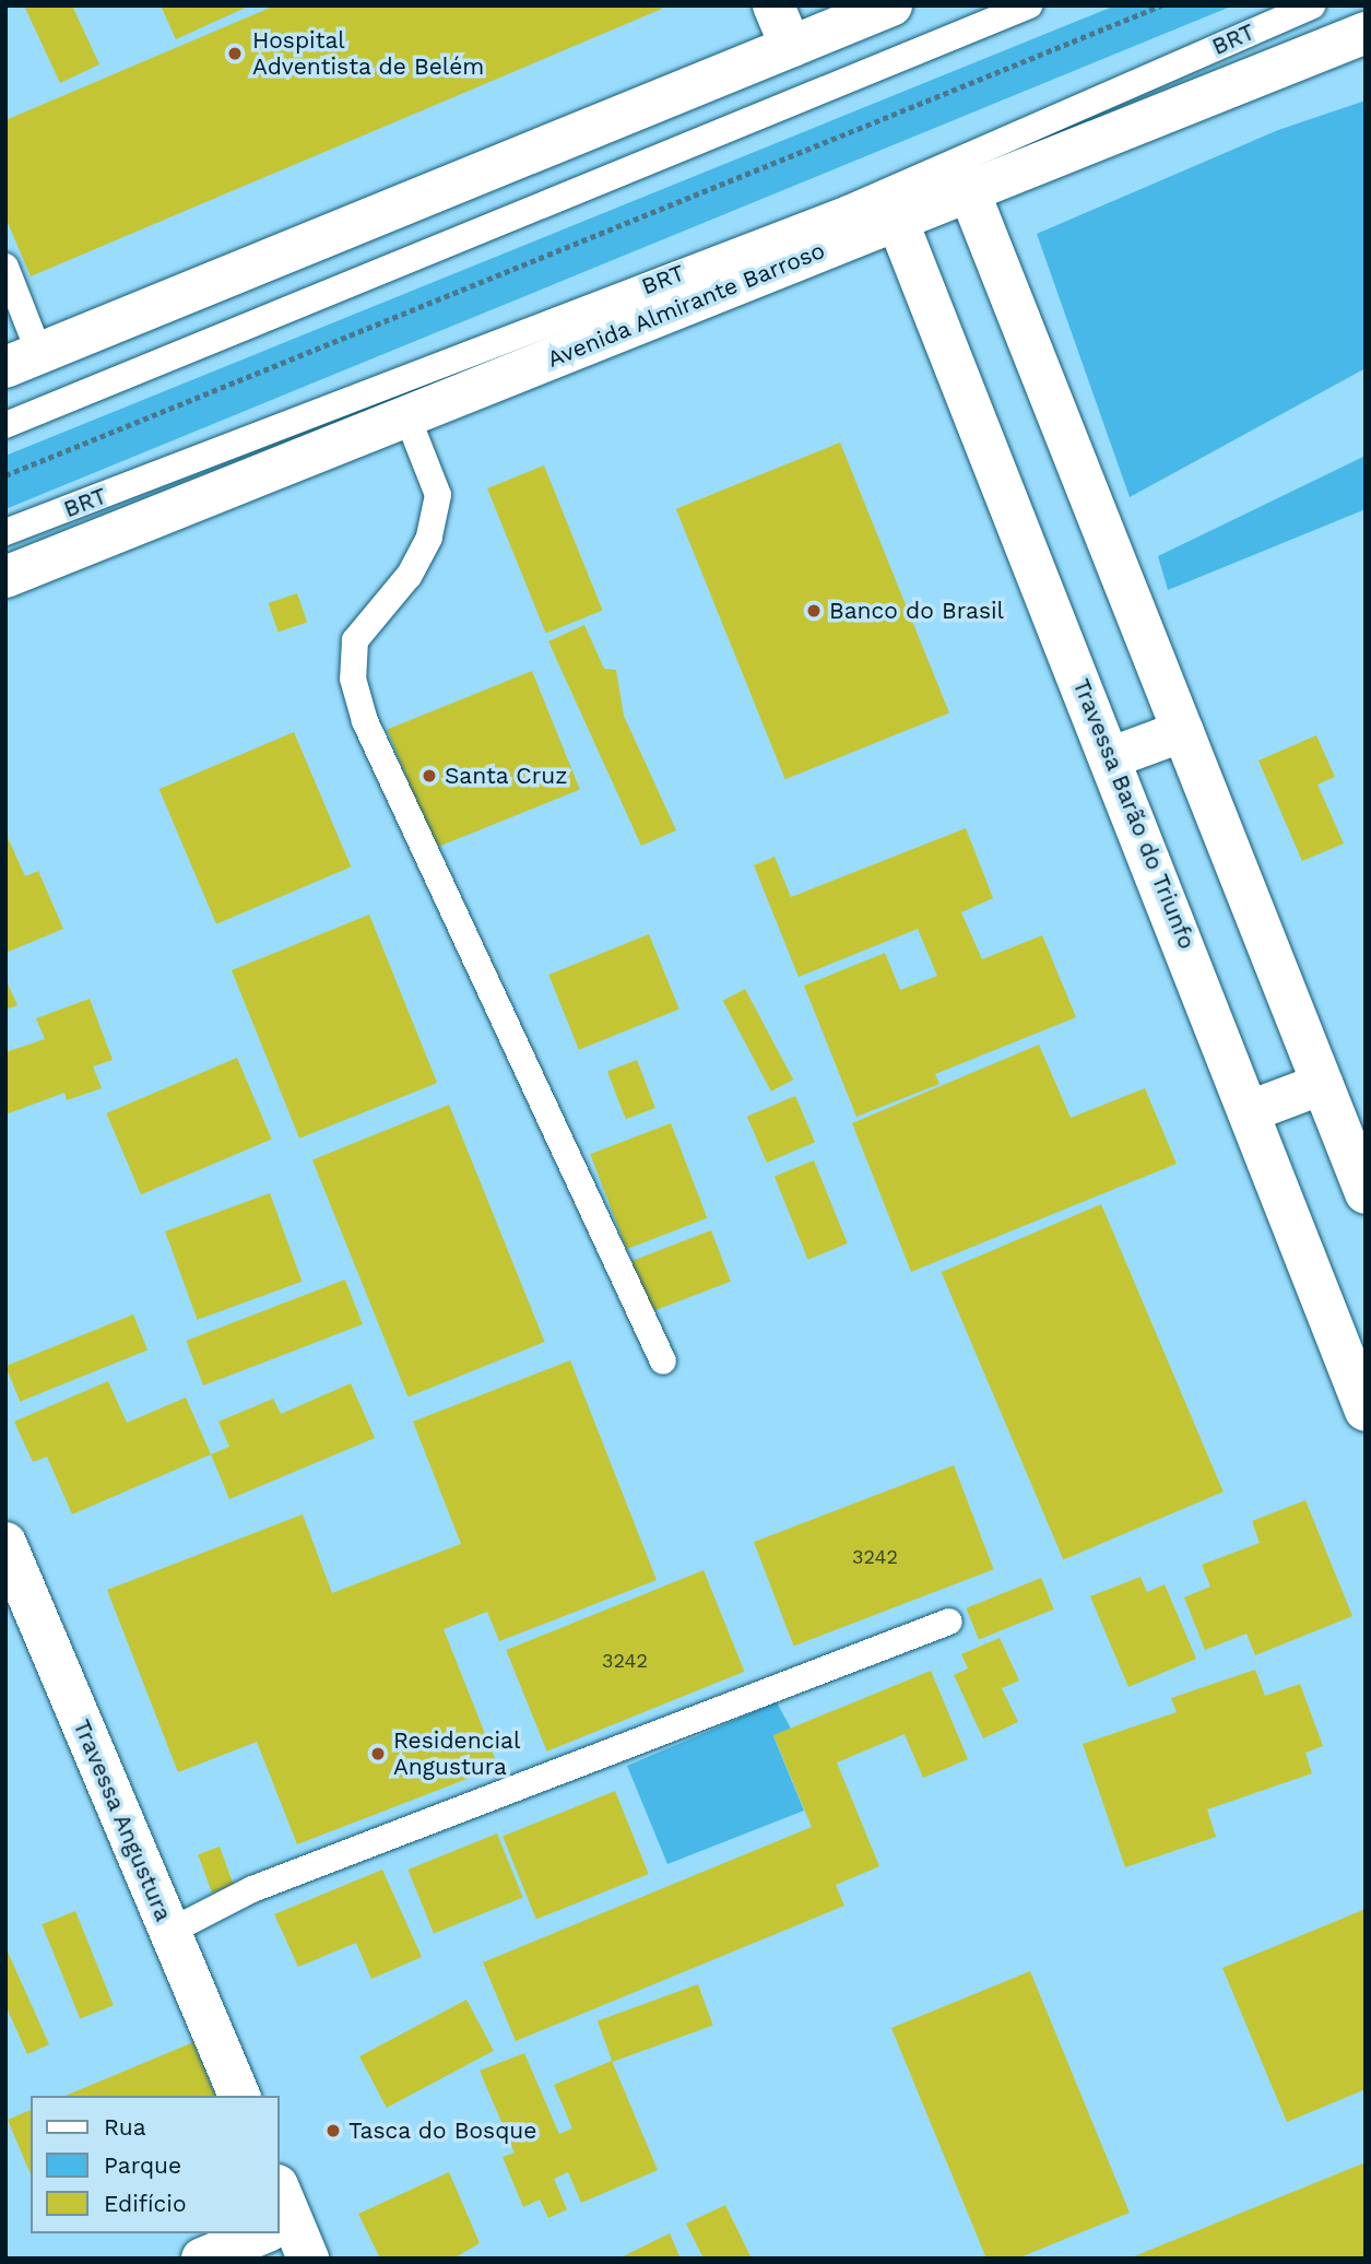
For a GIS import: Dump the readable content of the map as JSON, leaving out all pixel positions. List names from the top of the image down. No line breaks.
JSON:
{"streets":{"main road":["Avenida Almirante Barroso","Travessa Barão do Triunfo","Travessa Angustura"],"lane":["BRT"]},"crossings":[["Avenida Almirante Barroso","Travessa Barão do Triunfo"]],"places":["Hospital Adventista de Belém","Banco do Brasil","Santa Cruz","Residencial Angustura","Tasca do Bosque"],"house_numbers":["3242","3242"],"legend":["Rua","Parque","Edifício"]}
